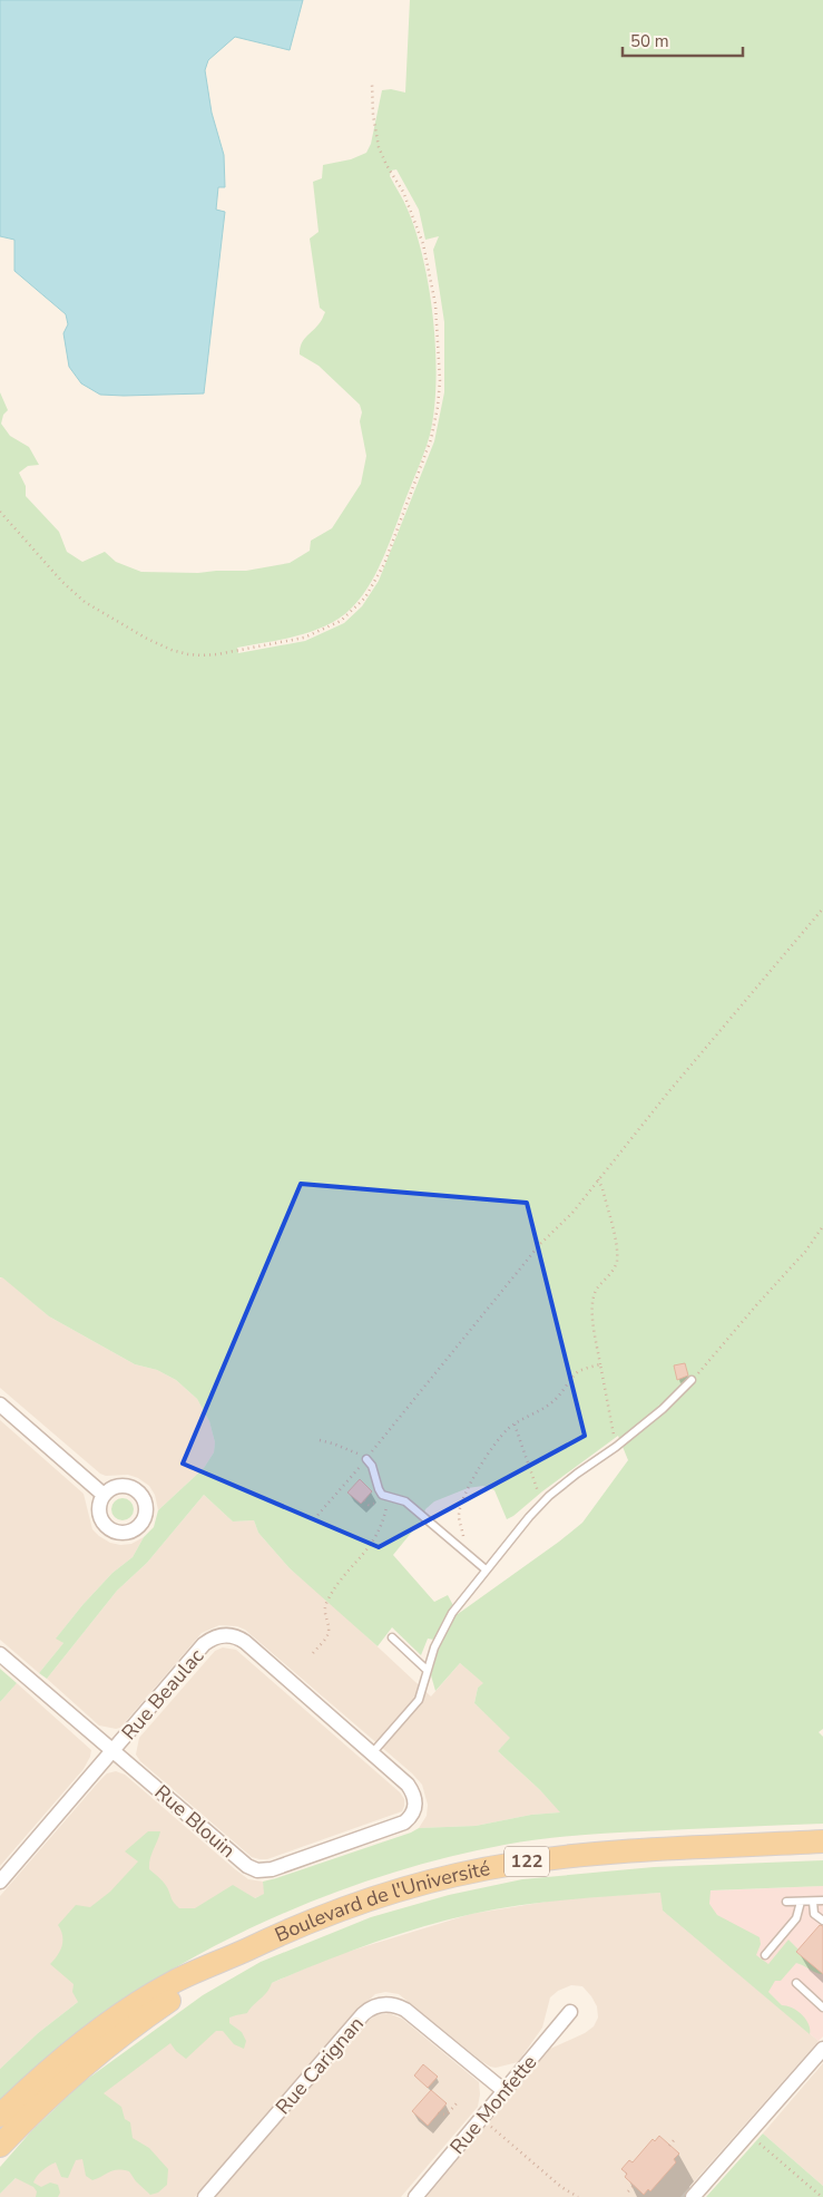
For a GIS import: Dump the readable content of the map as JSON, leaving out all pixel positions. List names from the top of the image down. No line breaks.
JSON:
{"streets":{"main road":["122","Boulevard de l'Université"],"street":["Rue Beaulac","Rue Blouin","Rue Carignan","Rue Monfette"]},"crossings":[["Rue Beaulac","Rue Blouin"],["Rue Carignan","Rue Monfette"]],"scale_bar":"50 m"}
